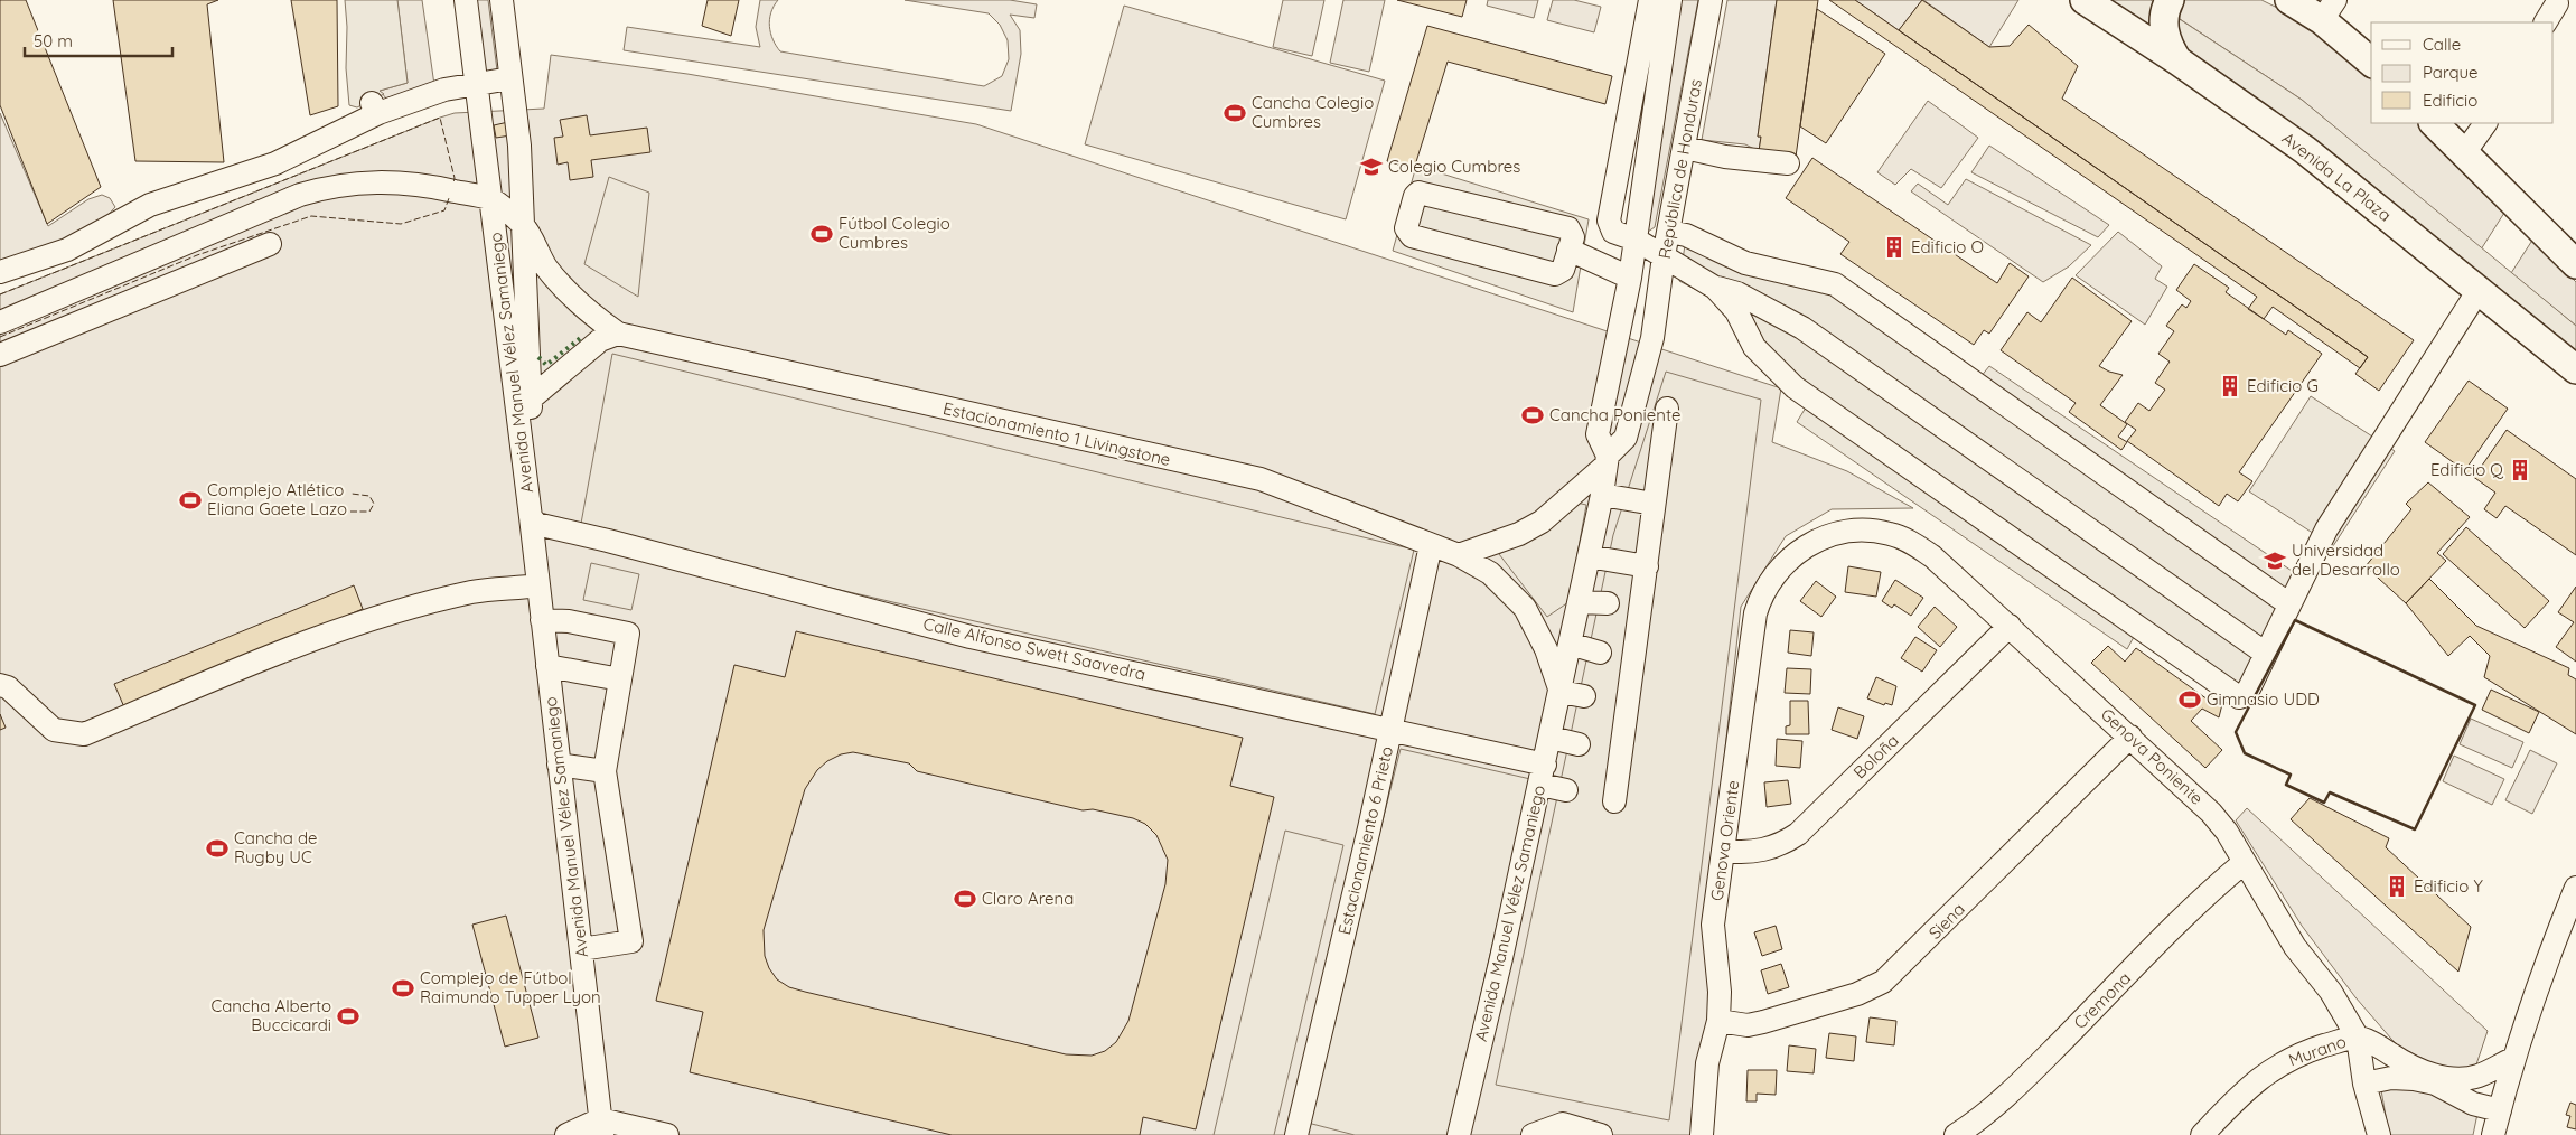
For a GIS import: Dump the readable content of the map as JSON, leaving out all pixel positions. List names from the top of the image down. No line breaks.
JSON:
{"streets":{"main road":["Avenida La Plaza"],"street":["República de Honduras","Avenida Manuel Vélez Samaniego","Estacionamiento 1 Livingstone","Calle Alfonso Swett Saavedra","Boloña","Genova Poniente","Estacionamiento 6 Prieto","Genova Oriente","Siena","Cremona","Murano"]},"crossings":[["República de Honduras","Avenida Manuel Vélez Samaniego"],["República de Honduras","Estacionamiento 1 Livingstone"],["Avenida Manuel Vélez Samaniego","Estacionamiento 1 Livingstone"],["Avenida Manuel Vélez Samaniego","Calle Alfonso Swett Saavedra"],["Estacionamiento 1 Livingstone","Estacionamiento 6 Prieto"],["Calle Alfonso Swett Saavedra","Estacionamiento 6 Prieto"],["Boloña","Genova Poniente"],["Boloña","Genova Oriente"],["Genova Poniente","Genova Oriente"],["Genova Poniente","Siena"],["Genova Poniente","Cremona"],["Genova Poniente","Murano"],["Genova Oriente","Siena"]],"places":{"sports":["Cancha Colegio Cumbres","Fútbol Colegio Cumbres","Cancha Poniente","Complejo Atlético Eliana Gaete Lazo","Gimnasio UDD","Cancha de Rugby UC","Claro Arena","Complejo de Fútbol Raimundo Tupper Lyon","Cancha Alberto Buccicardi"],"school or university":["Colegio Cumbres","Universidad del Desarrollo"],"building":["Edificio O","Edificio G","Edificio Q","Edificio Y"]},"legend":["Calle","Parque","Edificio"],"scale_bar":"50 m"}
